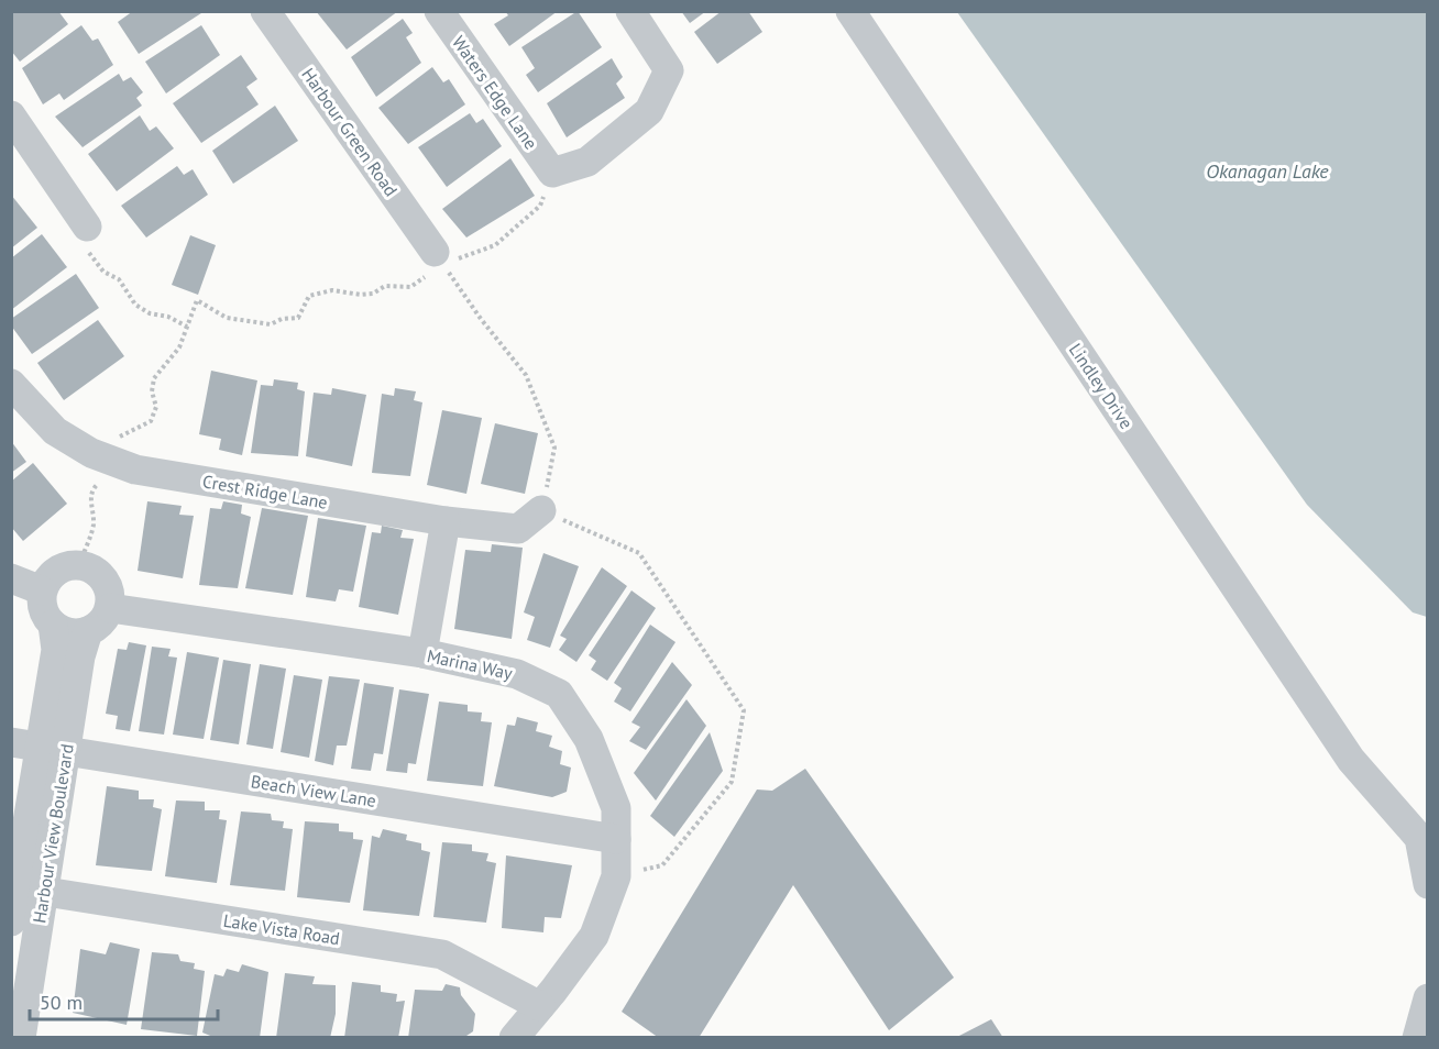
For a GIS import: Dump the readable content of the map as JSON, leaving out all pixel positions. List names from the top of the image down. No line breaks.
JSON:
{"streets":{"street":["Waters Edge Lane","Harbour Green Road","Lindley Drive","Crest Ridge Lane","Marina Way","Beach View Lane","Harbour View Boulevard","Lake Vista Road"]},"crossings":[["Marina Way","Beach View Lane"],["Marina Way","Harbour View Boulevard"],["Marina Way","Lake Vista Road"],["Beach View Lane","Harbour View Boulevard"],["Harbour View Boulevard","Lake Vista Road"]],"water":["Okanagan Lake"],"scale_bar":"50 m"}
